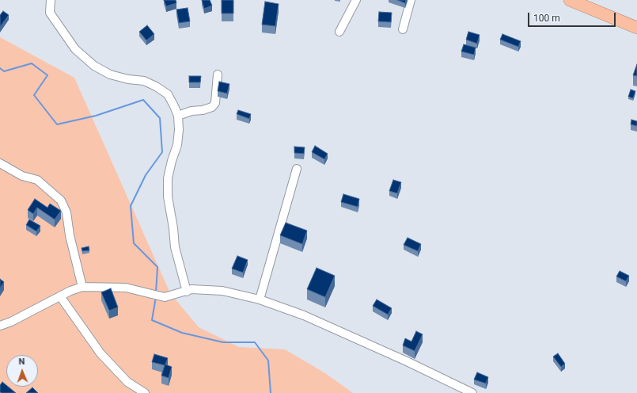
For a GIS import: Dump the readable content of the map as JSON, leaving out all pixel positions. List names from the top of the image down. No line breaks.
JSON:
{"scale_bar":"100 m","north":"top"}
